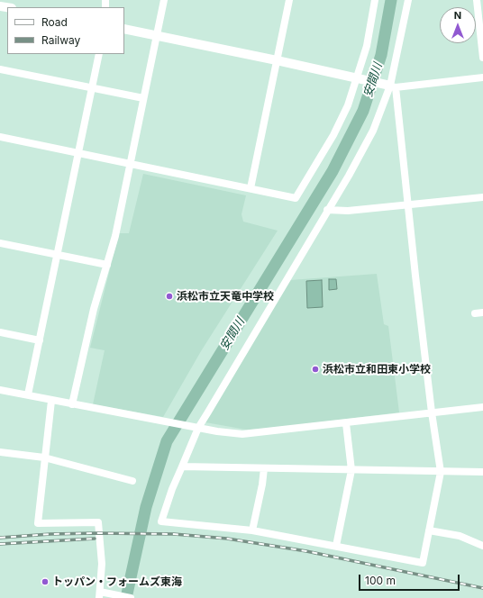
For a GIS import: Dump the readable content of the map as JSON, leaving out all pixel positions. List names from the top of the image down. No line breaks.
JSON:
{"water":["安間川"],"places":["浜松市立天竜中学校","浜松市立和田東小学校","トッパン・フォームズ東海"],"legend":["Road","Railway"],"scale_bar":"100 m","north":"top"}
